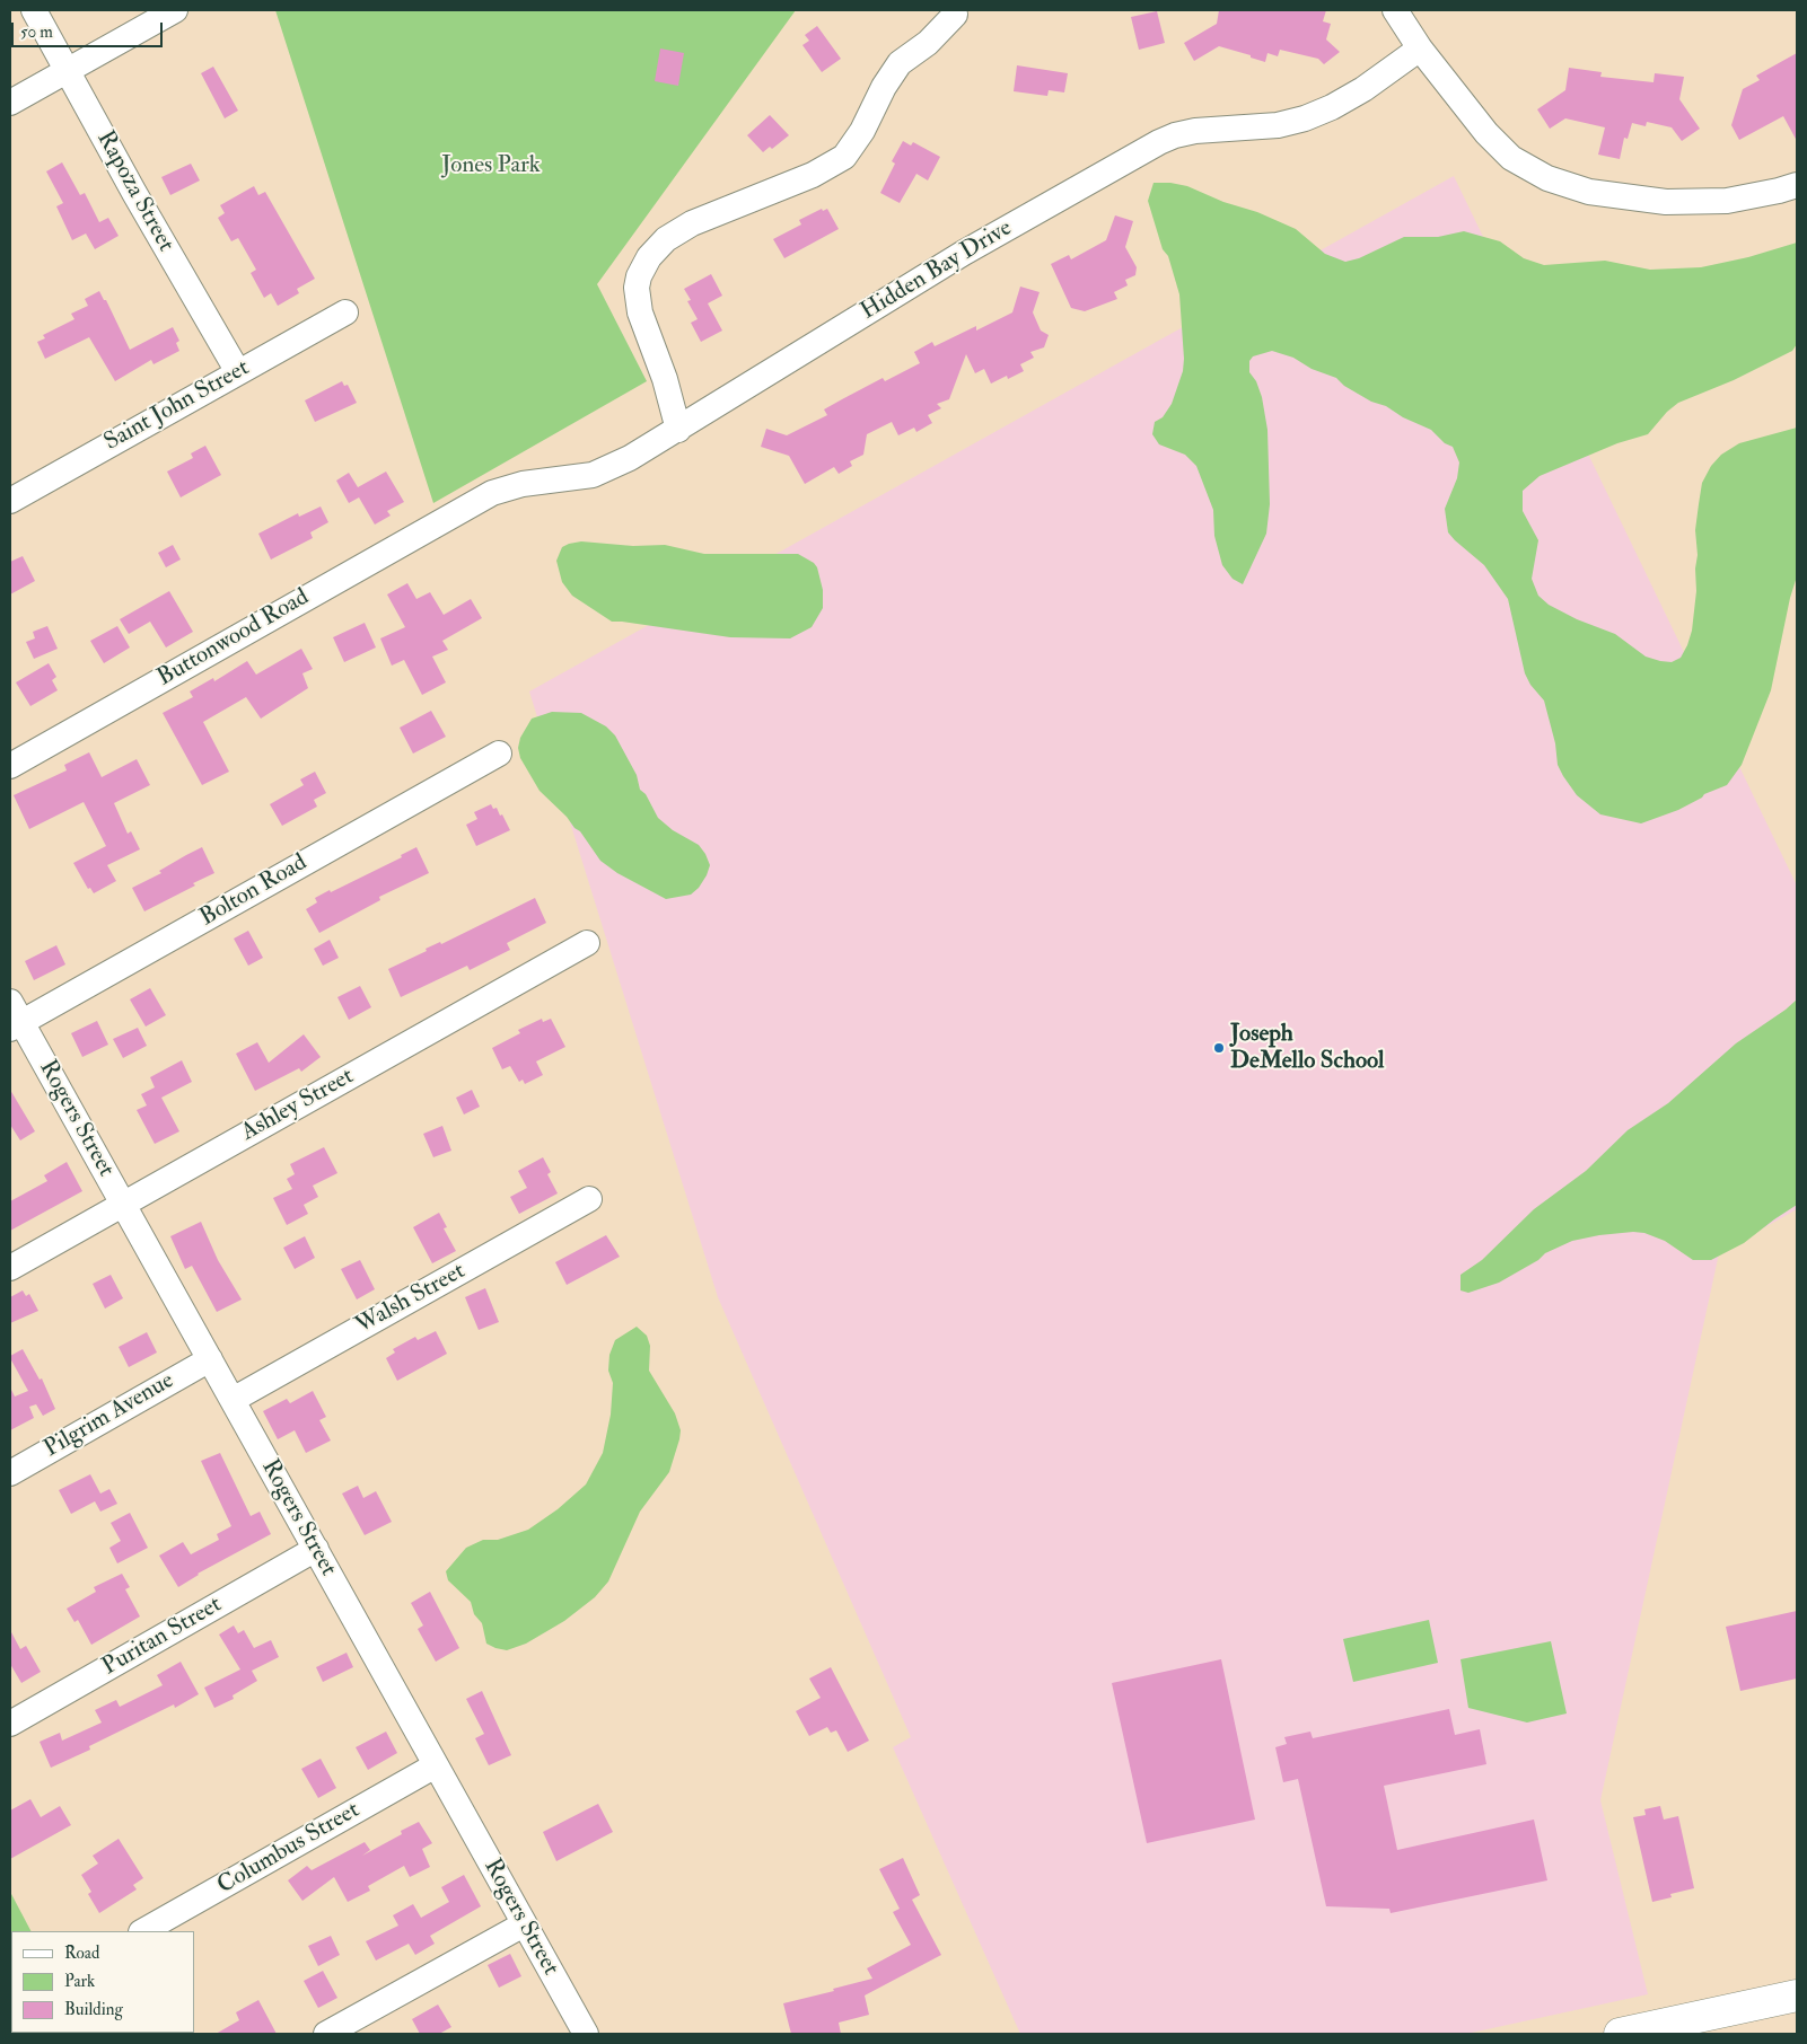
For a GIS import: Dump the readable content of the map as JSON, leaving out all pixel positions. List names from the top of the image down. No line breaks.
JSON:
{"streets":{"street":["Rapoza Street","Hidden Bay Drive","Saint John Street","Buttonwood Road","Bolton Road","Ashley Street","Rogers Street","Walsh Street","Pilgrim Avenue","Puritan Street","Columbus Street"]},"crossings":[["Rapoza Street","Saint John Street"],["Hidden Bay Drive","Buttonwood Road"],["Bolton Road","Rogers Street"],["Ashley Street","Rogers Street"],["Rogers Street","Walsh Street"],["Rogers Street","Pilgrim Avenue"],["Rogers Street","Puritan Street"],["Rogers Street","Columbus Street"]],"parks":["Jones Park"],"places":["Joseph DeMello School"],"legend":["Road","Park","Building"],"scale_bar":"50 m"}
